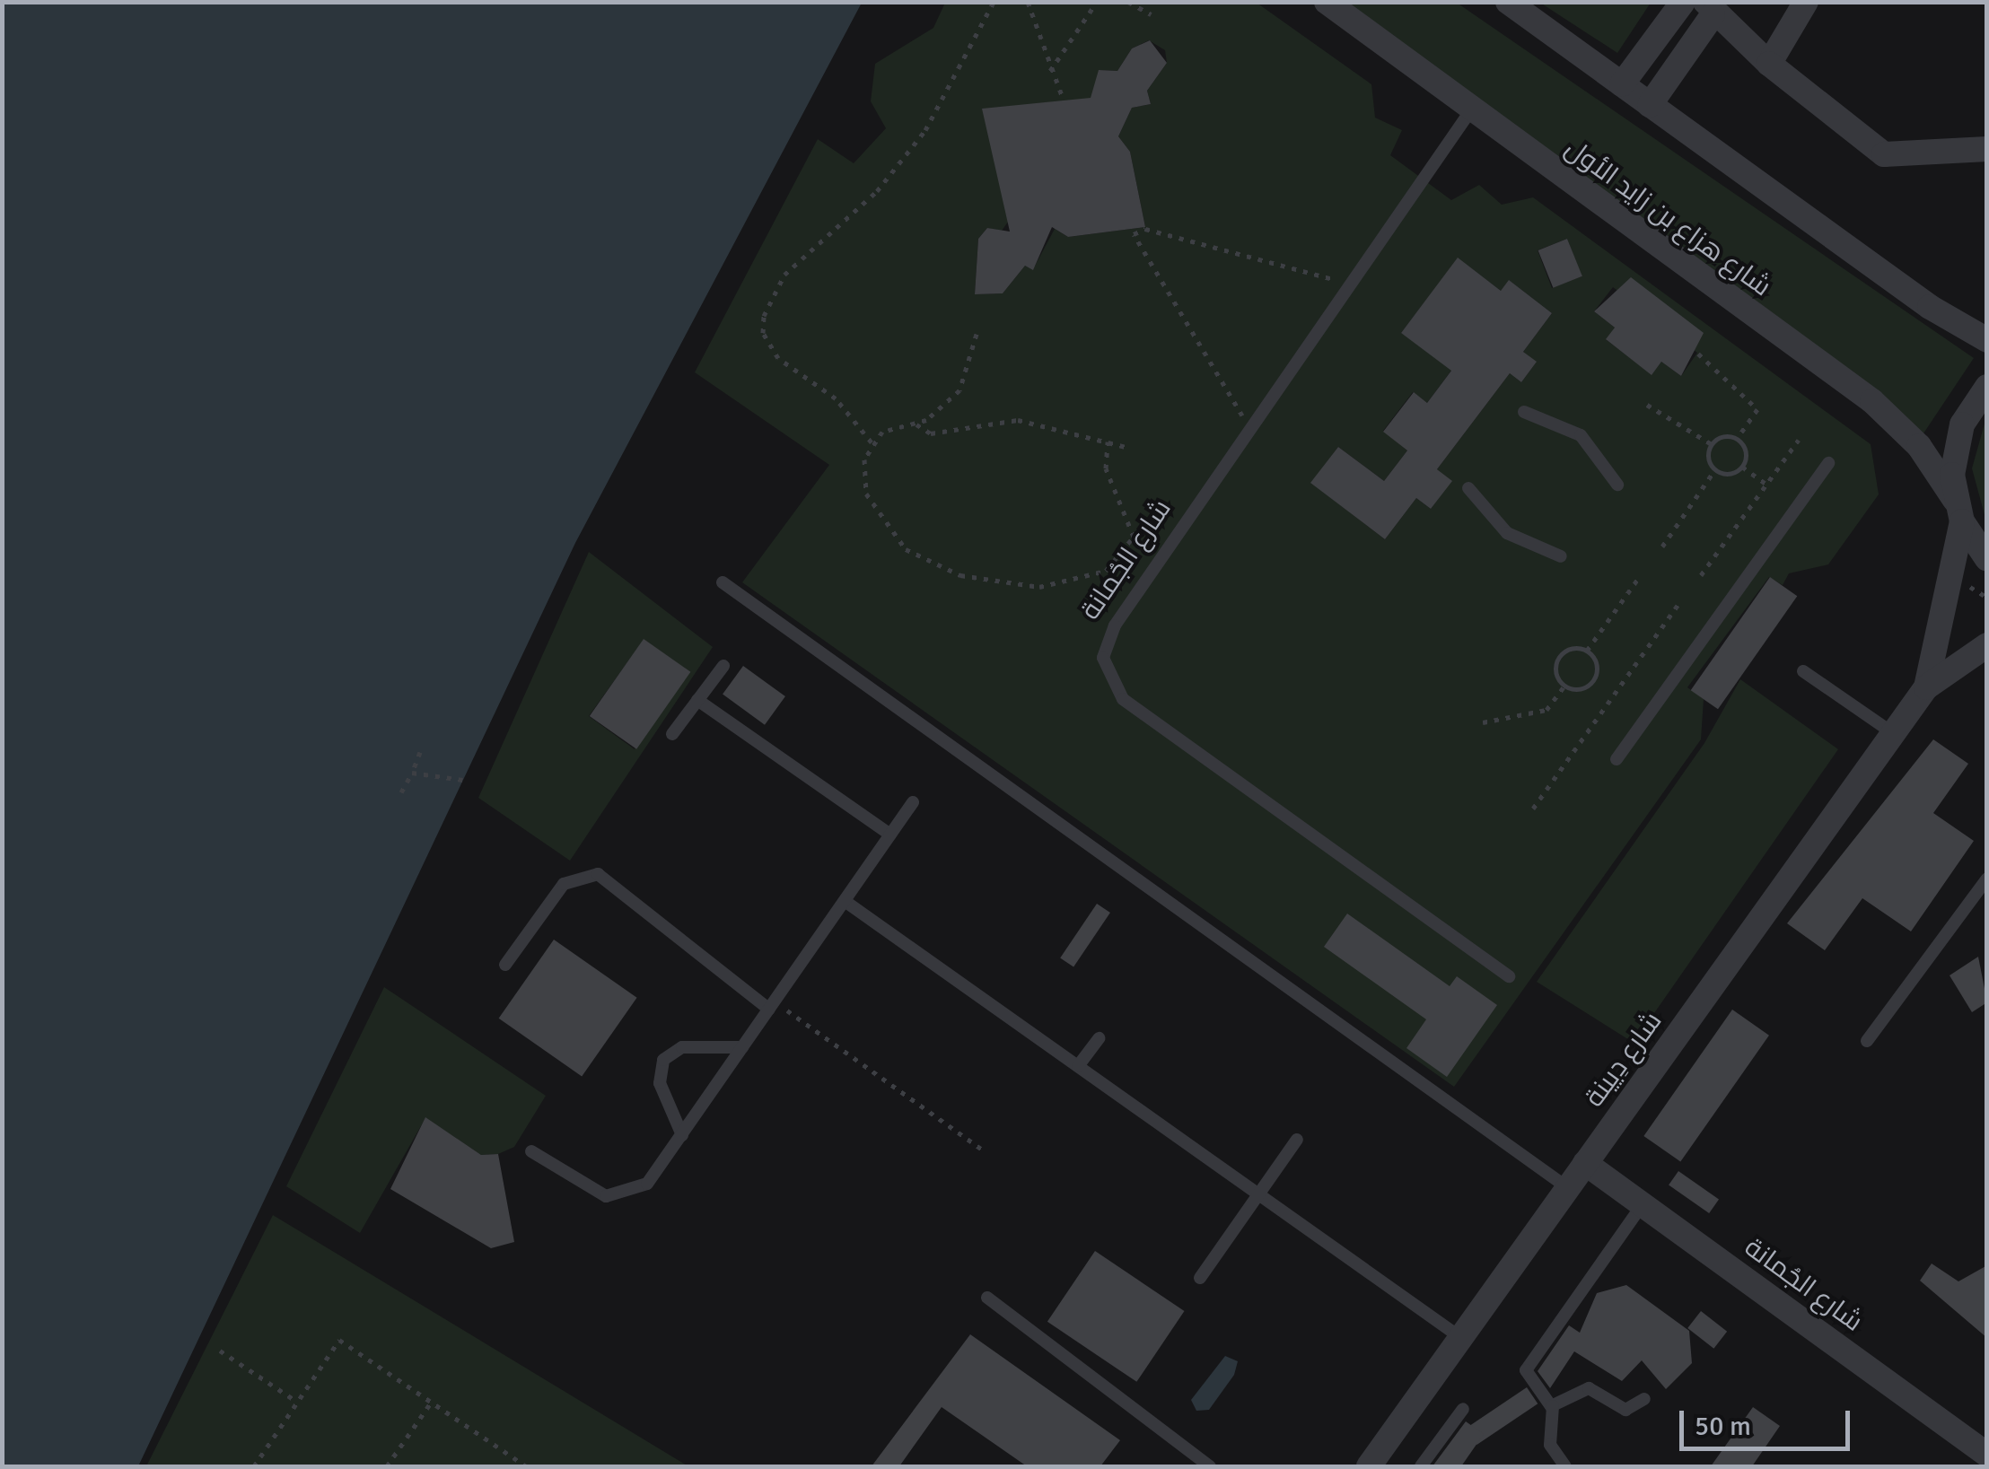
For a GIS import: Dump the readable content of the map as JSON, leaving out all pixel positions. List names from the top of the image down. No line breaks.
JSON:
{"streets":{"street":["شارع هزاع بن زايد الأول","شارع الجُمانة","شارع دِيينة"]},"crossings":[["شارع هزاع بن زايد الأول","شارع الجُمانة"],["شارع هزاع بن زايد الأول","شارع دِيينة"],["شارع الجُمانة","شارع دِيينة"]],"scale_bar":"50 m"}
